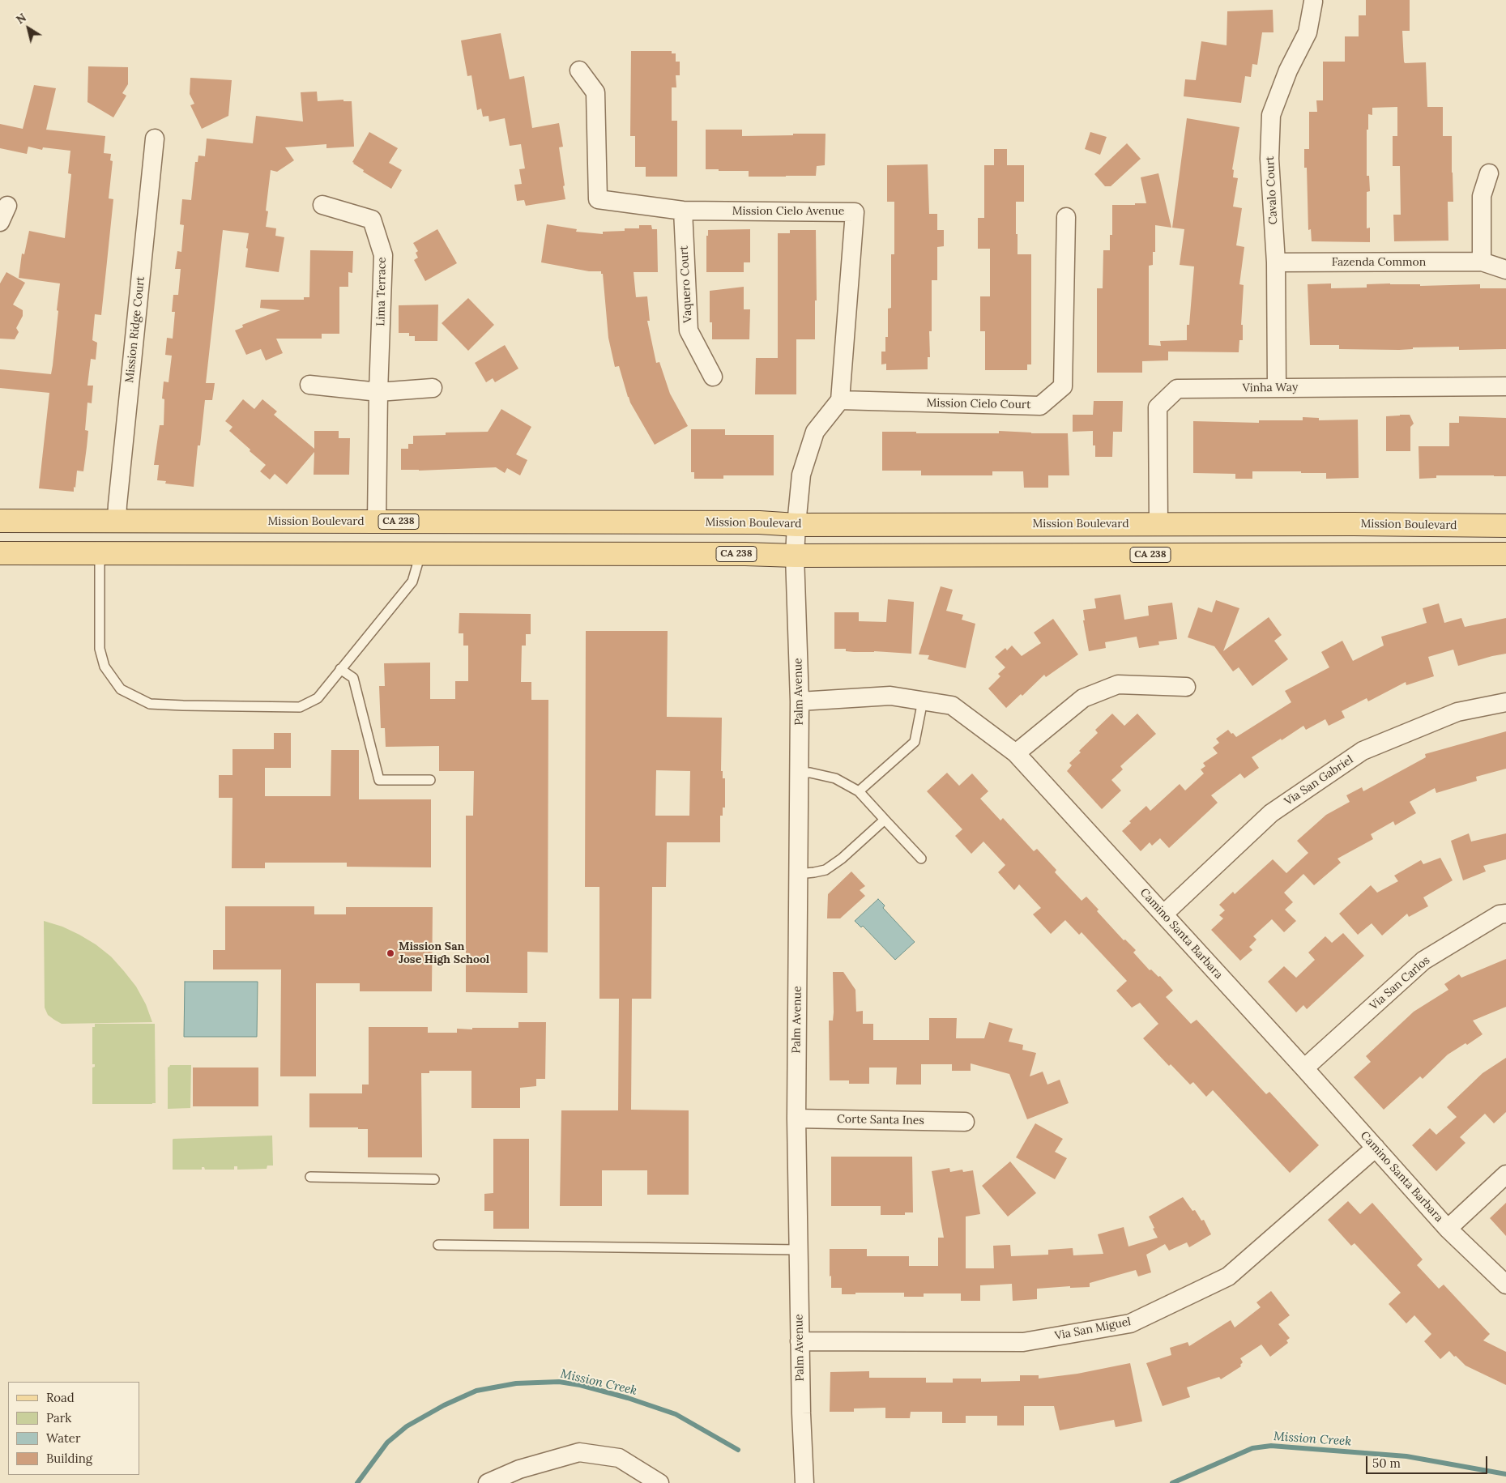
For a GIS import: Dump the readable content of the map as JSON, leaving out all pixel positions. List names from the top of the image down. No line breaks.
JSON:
{"streets":{"main road":["Mission Boulevard","CA 238"],"street":["Cavalo Court","Mission Cielo Avenue","Fazenda Common","Vaquero Court","Lima Terrace","Mission Ridge Court","Vinha Way","Mission Cielo Court","Palm Avenue","Via San Gabriel","Camino Santa Barbara","Via San Carlos","Corte Santa Ines","Via San Miguel"]},"crossings":[["Cavalo Court","Fazenda Common"],["Cavalo Court","Vinha Way"],["Mission Cielo Avenue","Vaquero Court"],["Mission Cielo Avenue","Mission Cielo Court"],["Lima Terrace","Mission Boulevard"],["Mission Ridge Court","Mission Boulevard"],["Vinha Way","Mission Boulevard"],["CA 238","Palm Avenue"],["Palm Avenue","Camino Santa Barbara"],["Palm Avenue","Corte Santa Ines"],["Palm Avenue","Via San Miguel"],["Via San Gabriel","Camino Santa Barbara"],["Camino Santa Barbara","Via San Carlos"],["Camino Santa Barbara","Via San Miguel"]],"water":["Mission Creek"],"places":["Mission San Jose High School"],"legend":["Road","Park","Water","Building"],"scale_bar":"50 m","north":"top left"}
